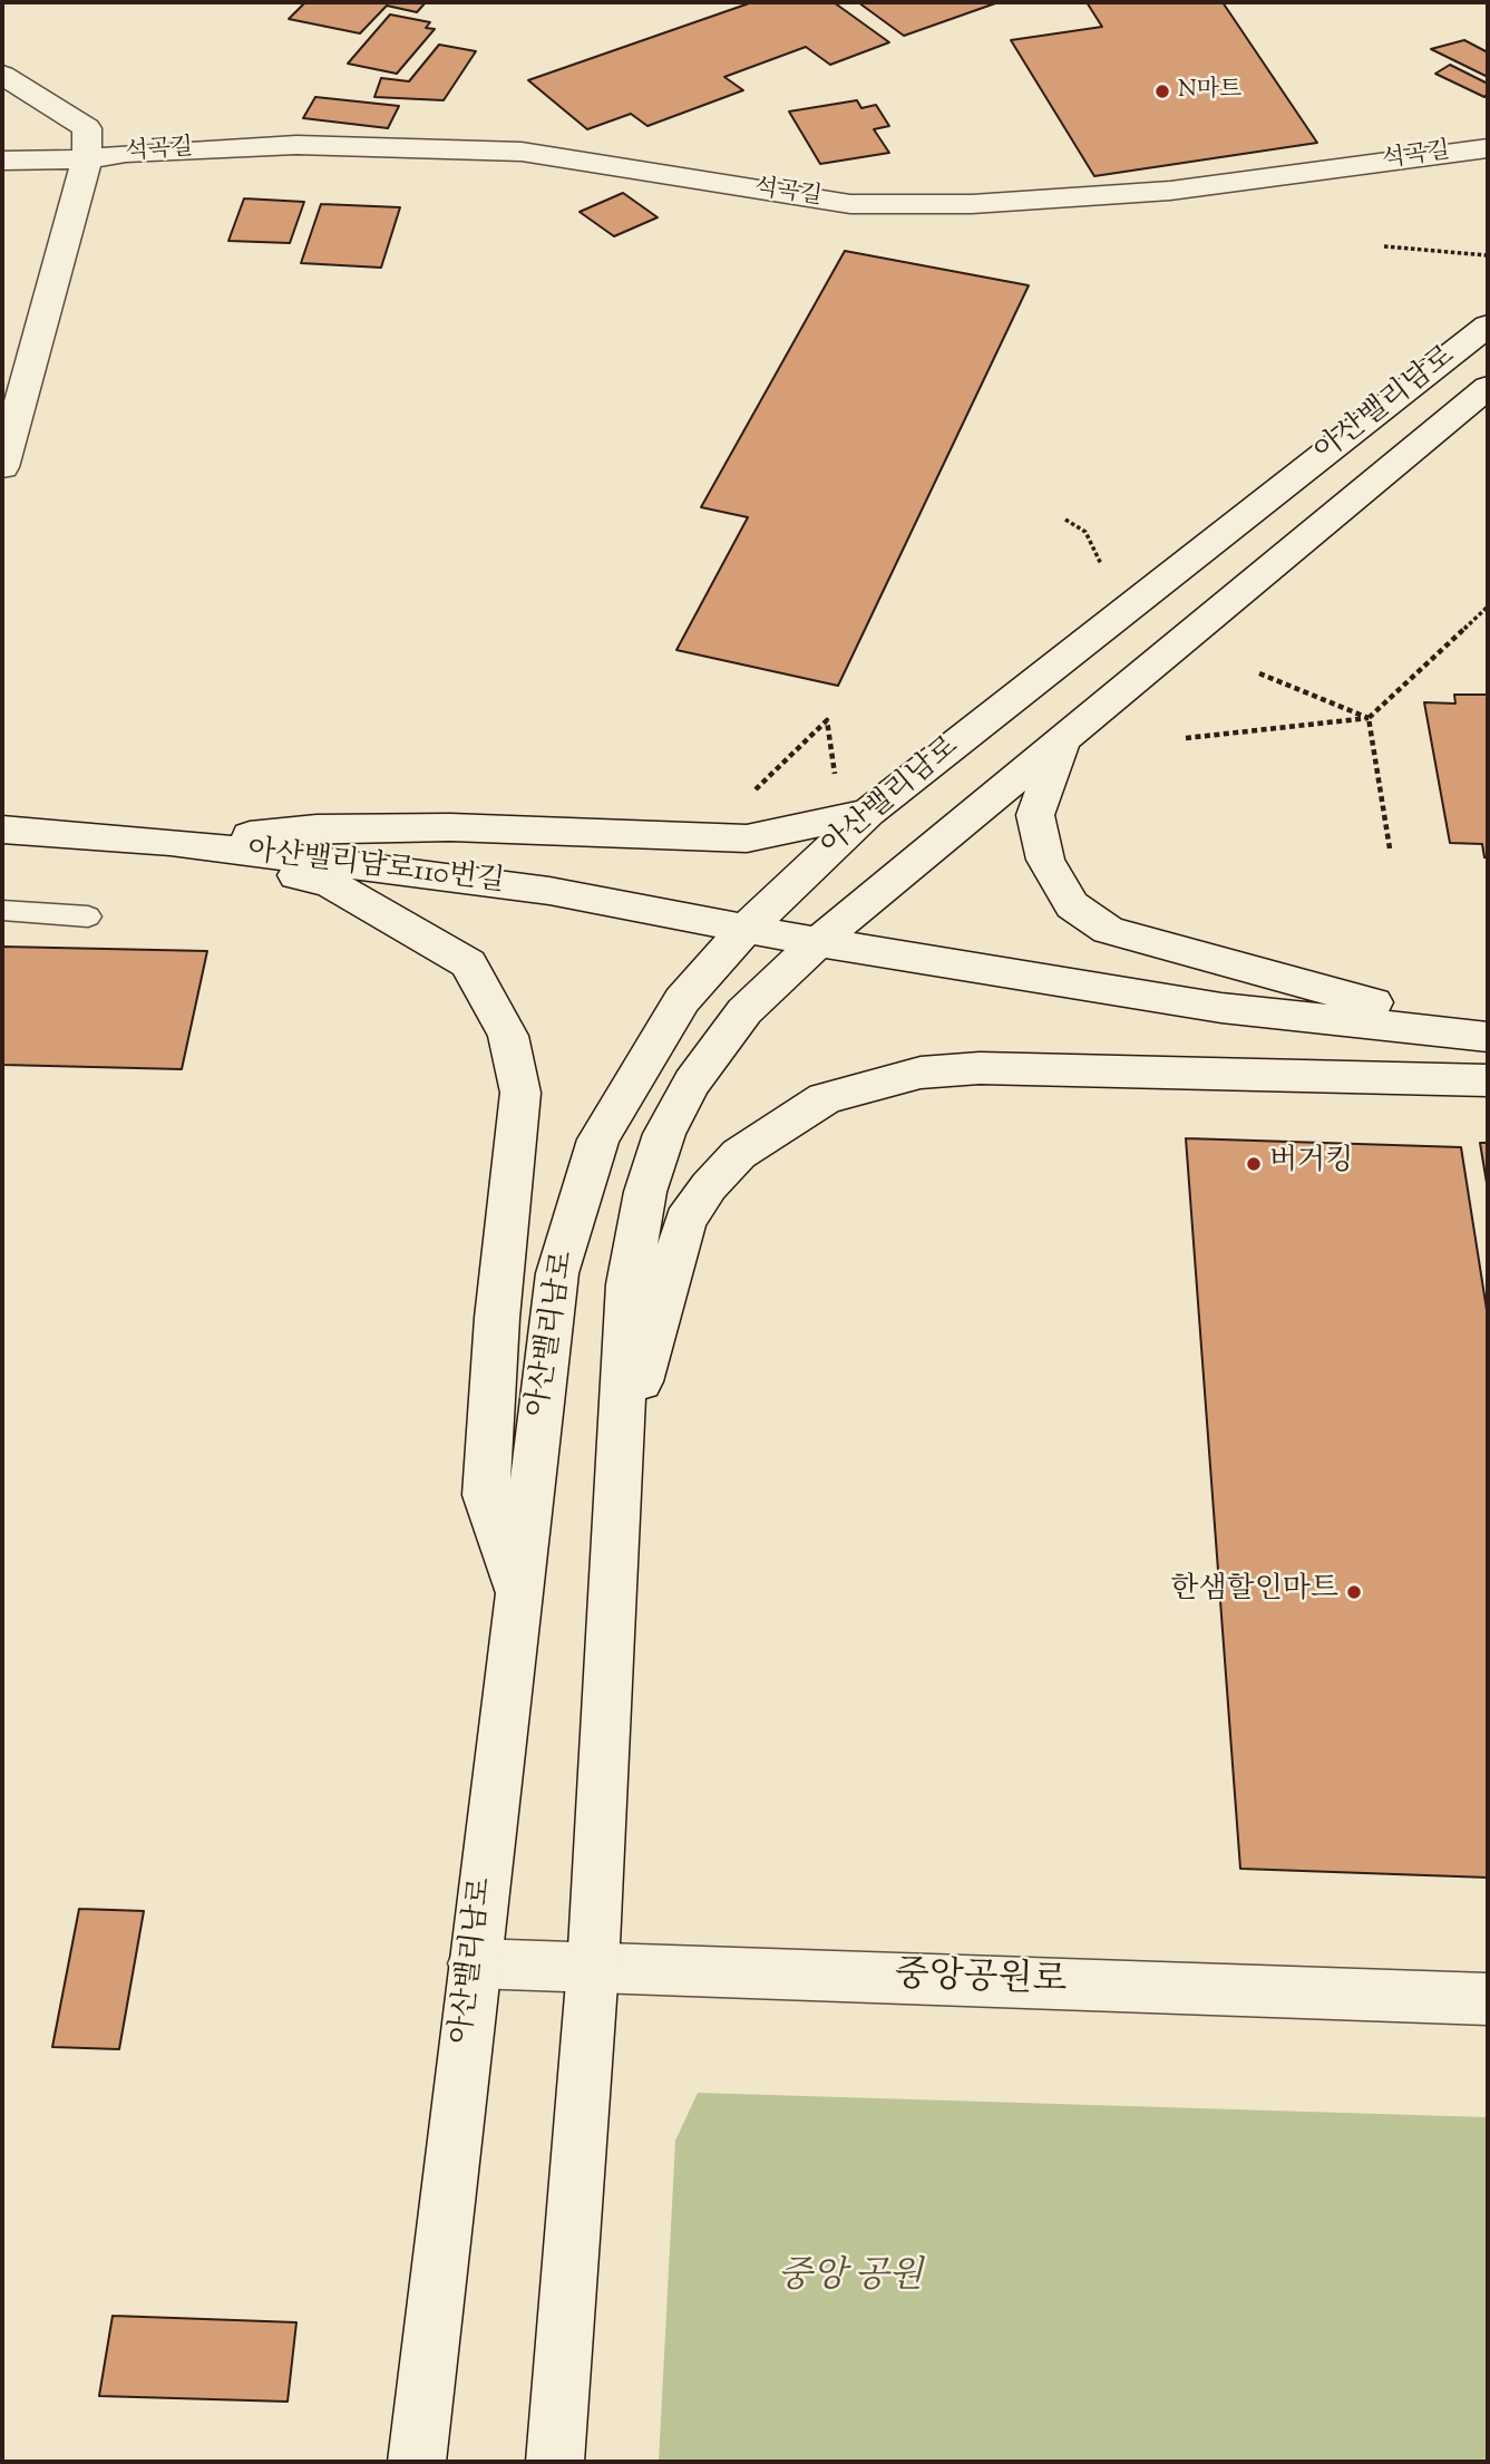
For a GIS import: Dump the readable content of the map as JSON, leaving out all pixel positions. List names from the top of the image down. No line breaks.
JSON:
{"streets":{"street":["석곡길","아산밸리남로","아산밸리남로110번길","중앙공원로"]},"crossings":[["아산밸리남로","아산밸리남로110번길"],["아산밸리남로","중앙공원로"]],"parks":["중앙 공원"],"places":["N마트","버거킹","한샘할인마트"]}
